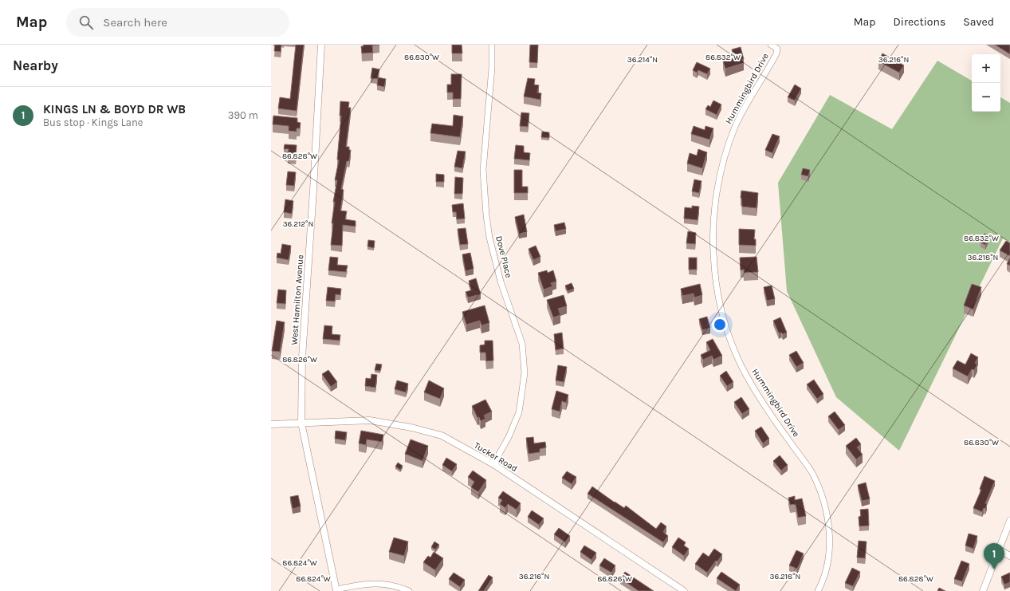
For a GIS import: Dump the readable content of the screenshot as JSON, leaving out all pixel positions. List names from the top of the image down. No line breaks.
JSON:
{"streets":{"street":["Hummingbird Drive","Dove Place","West Hamilton Avenue","Tucker Road"]},"crossings":[["Dove Place","Tucker Road"],["West Hamilton Avenue","Tucker Road"]],"page":{"header":"Map","search":"Search here","nav":["Map","Directions","Saved"],"heading":"Nearby","map_buttons":["+","−"],"list":[{"mark":"1","name":"KINGS LN & BOYD DR WB","note":"Bus stop · Kings Lane","value":"390 m"}],"pins":"1"},"coordinates":["86.830°W","86.832°W","36.214°N","36.216°N","86.828°W","36.212°N","36.218°N","86.826°W","86.824°W"]}
